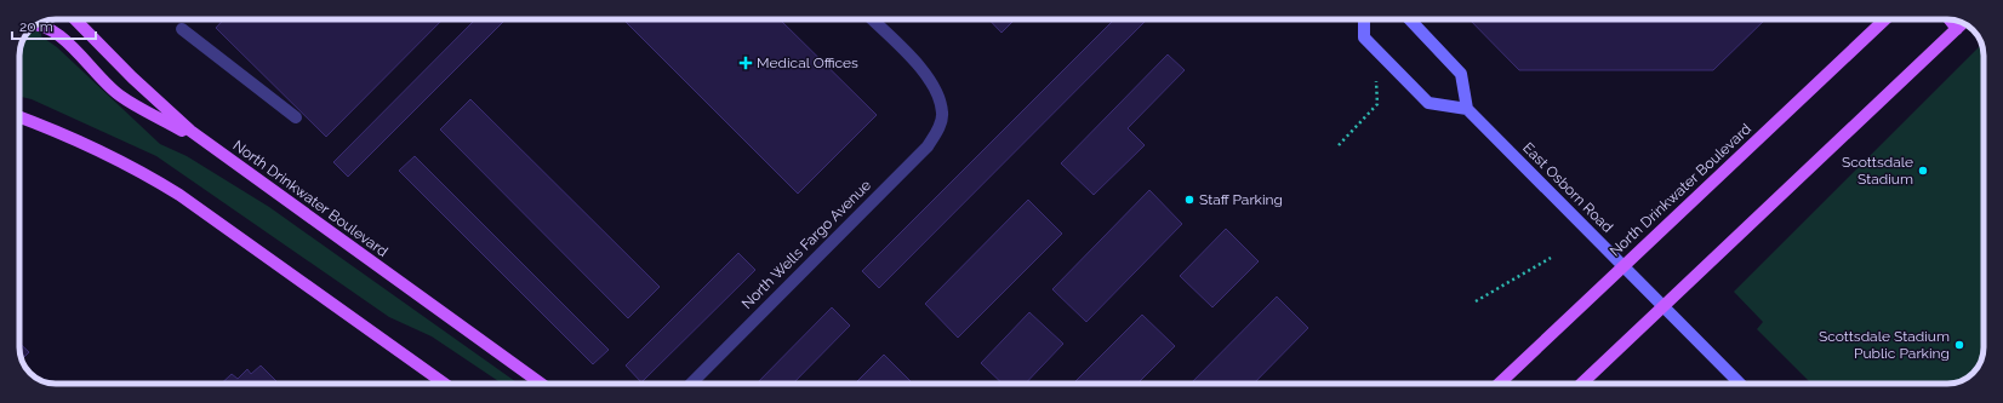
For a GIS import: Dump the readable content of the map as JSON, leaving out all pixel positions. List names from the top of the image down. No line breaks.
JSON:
{"streets":{"main road":["East Osborn Road","North Drinkwater Boulevard"],"street":["North Wells Fargo Avenue"]},"crossings":[["East Osborn Road","North Drinkwater Boulevard"]],"places":{"health":["Medical Offices"],"other":["Scottsdale Stadium","Staff Parking","Scottsdale Stadium Public Parking"]},"scale_bar":"20 m"}
